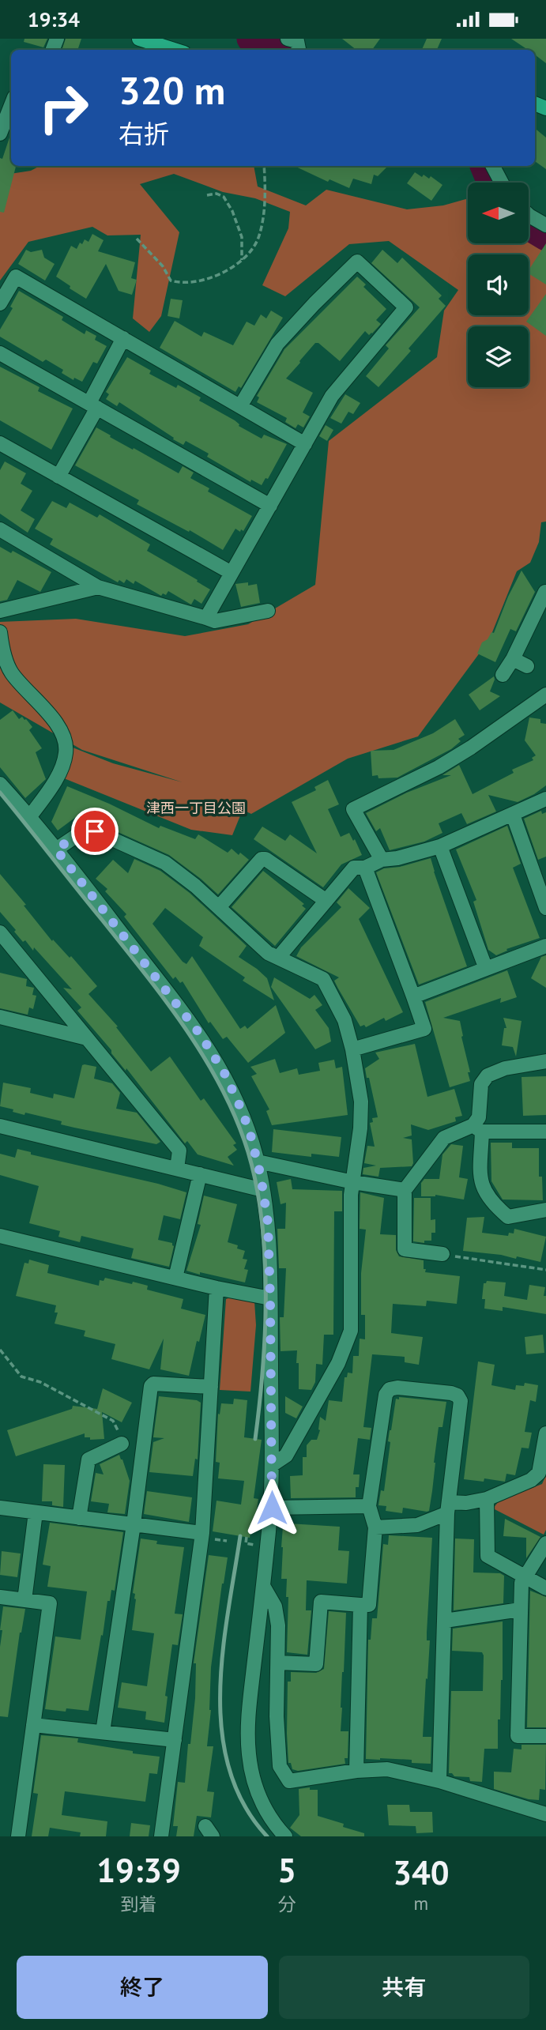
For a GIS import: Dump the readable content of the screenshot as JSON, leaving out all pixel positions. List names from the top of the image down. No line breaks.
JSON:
{"parks":["津西一丁目公園"],"north":"left","page":{"status":"19:34","turn":["320 m","右折"],"eta":["19:39","到着","5","分","340","m"],"buttons":["終了","共有"]}}
